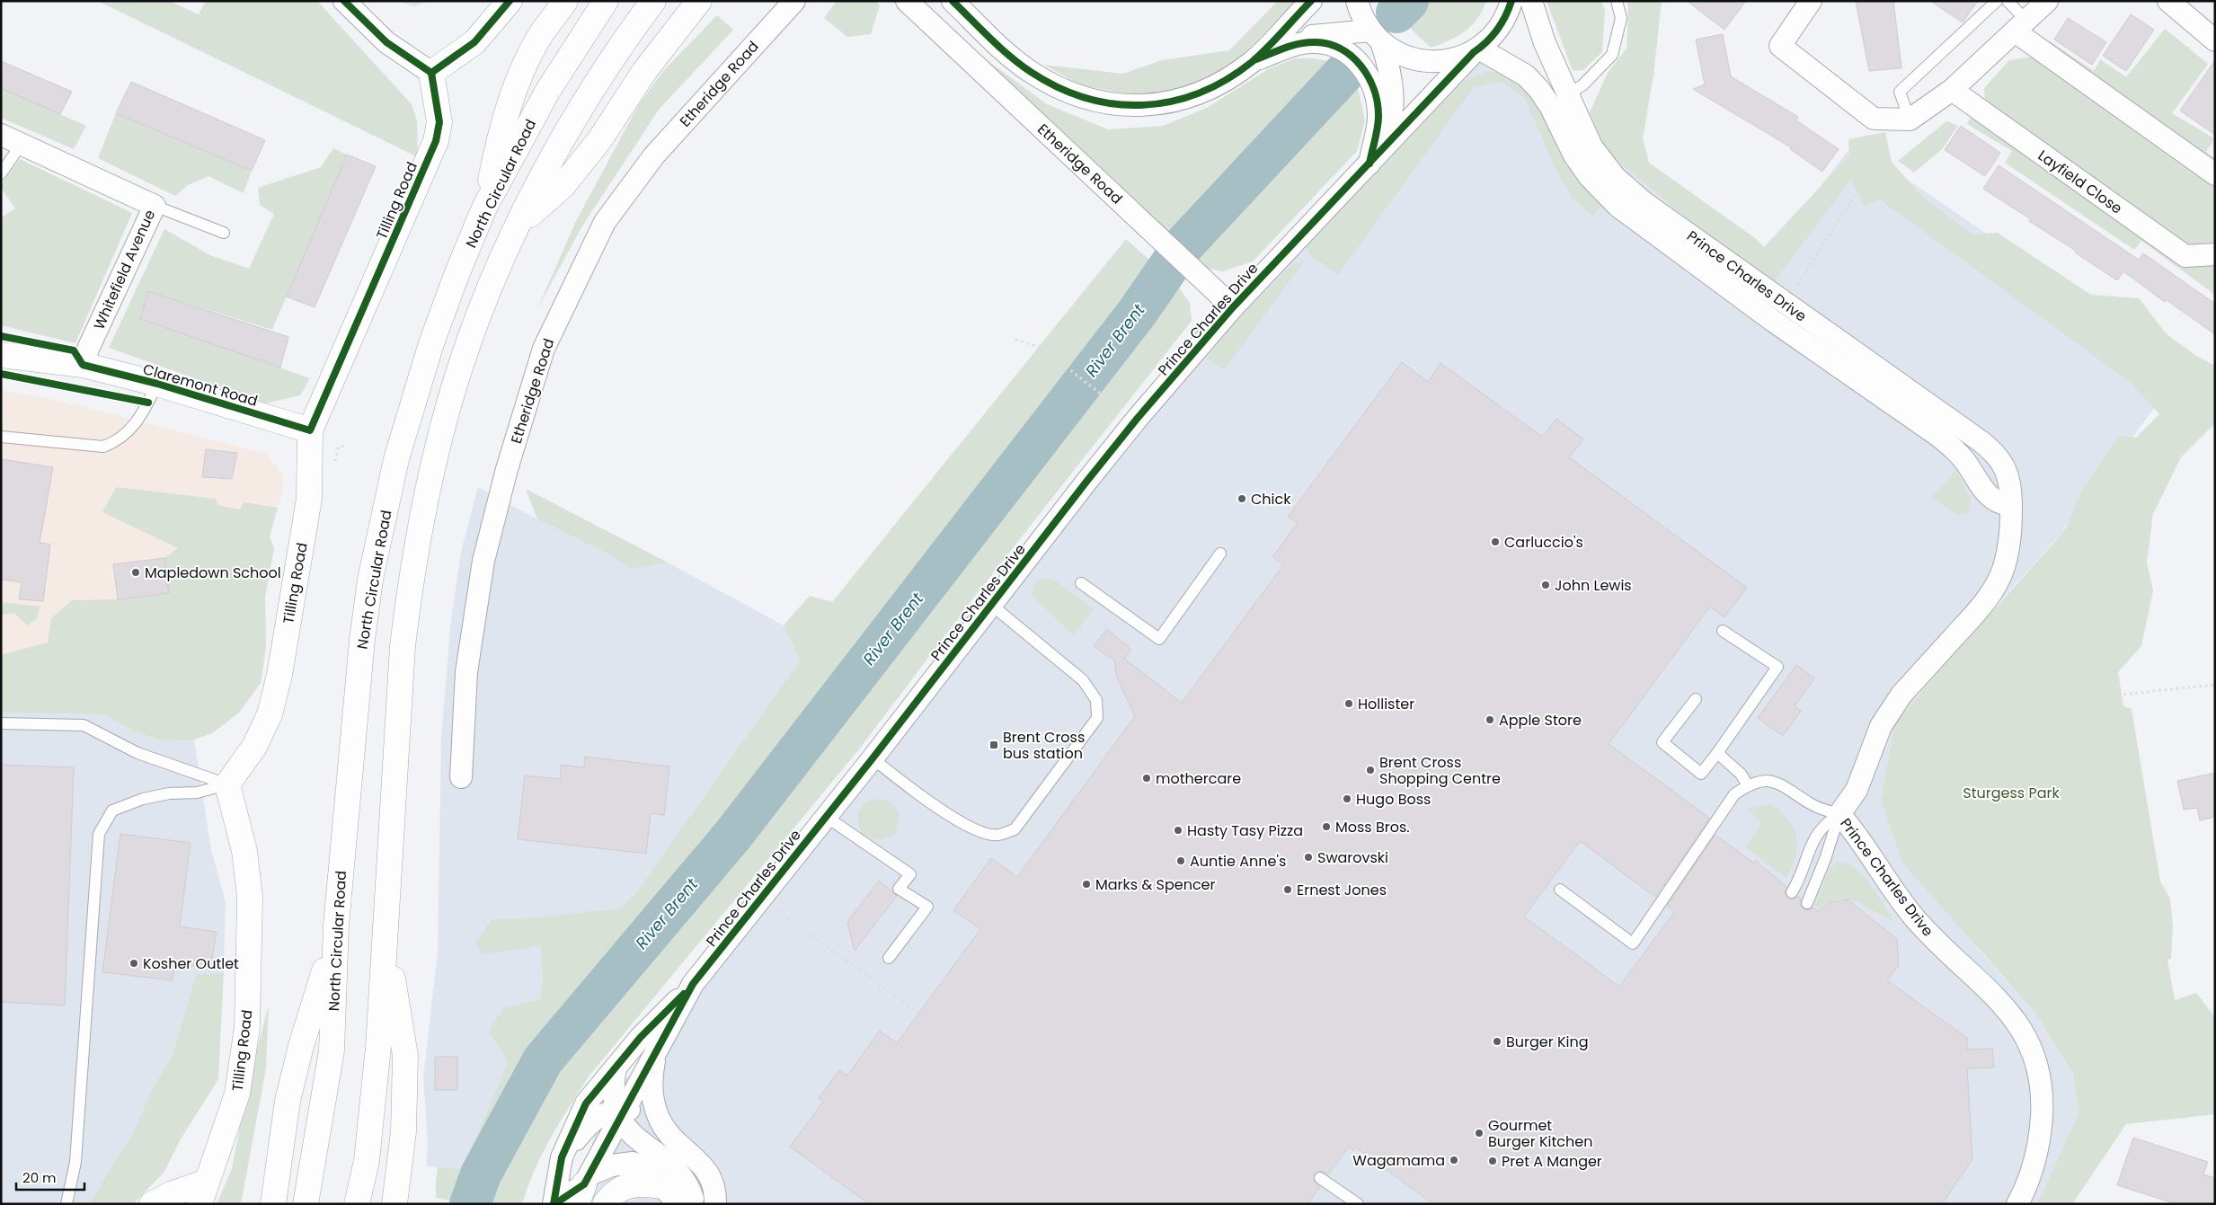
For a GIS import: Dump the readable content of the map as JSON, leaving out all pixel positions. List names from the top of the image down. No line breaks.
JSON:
{"streets":{"main road":["North Circular Road","Tilling Road","Claremont Road"],"street":["Etheridge Road","Layfield Close","Whitefield Avenue","Prince Charles Drive"]},"crossings":[["Etheridge Road","Prince Charles Drive"],["Tilling Road","Claremont Road"],["Whitefield Avenue","Claremont Road"]],"water":["River Brent"],"parks":["Sturgess Park"],"places":{"other":["Chick","Carluccio's","Mapledown School","John Lewis","Hollister","Apple Store","Brent Cross Shopping Centre","mothercare","Hugo Boss","Moss Bros.","Hasty Tasy Pizza","Swarovski","Auntie Anne's","Marks & Spencer","Ernest Jones","Kosher Outlet","Burger King","Gourmet Burger Kitchen","Wagamama","Pret A Manger"],"transit":["Brent Cross bus station"]},"scale_bar":"20 m"}
